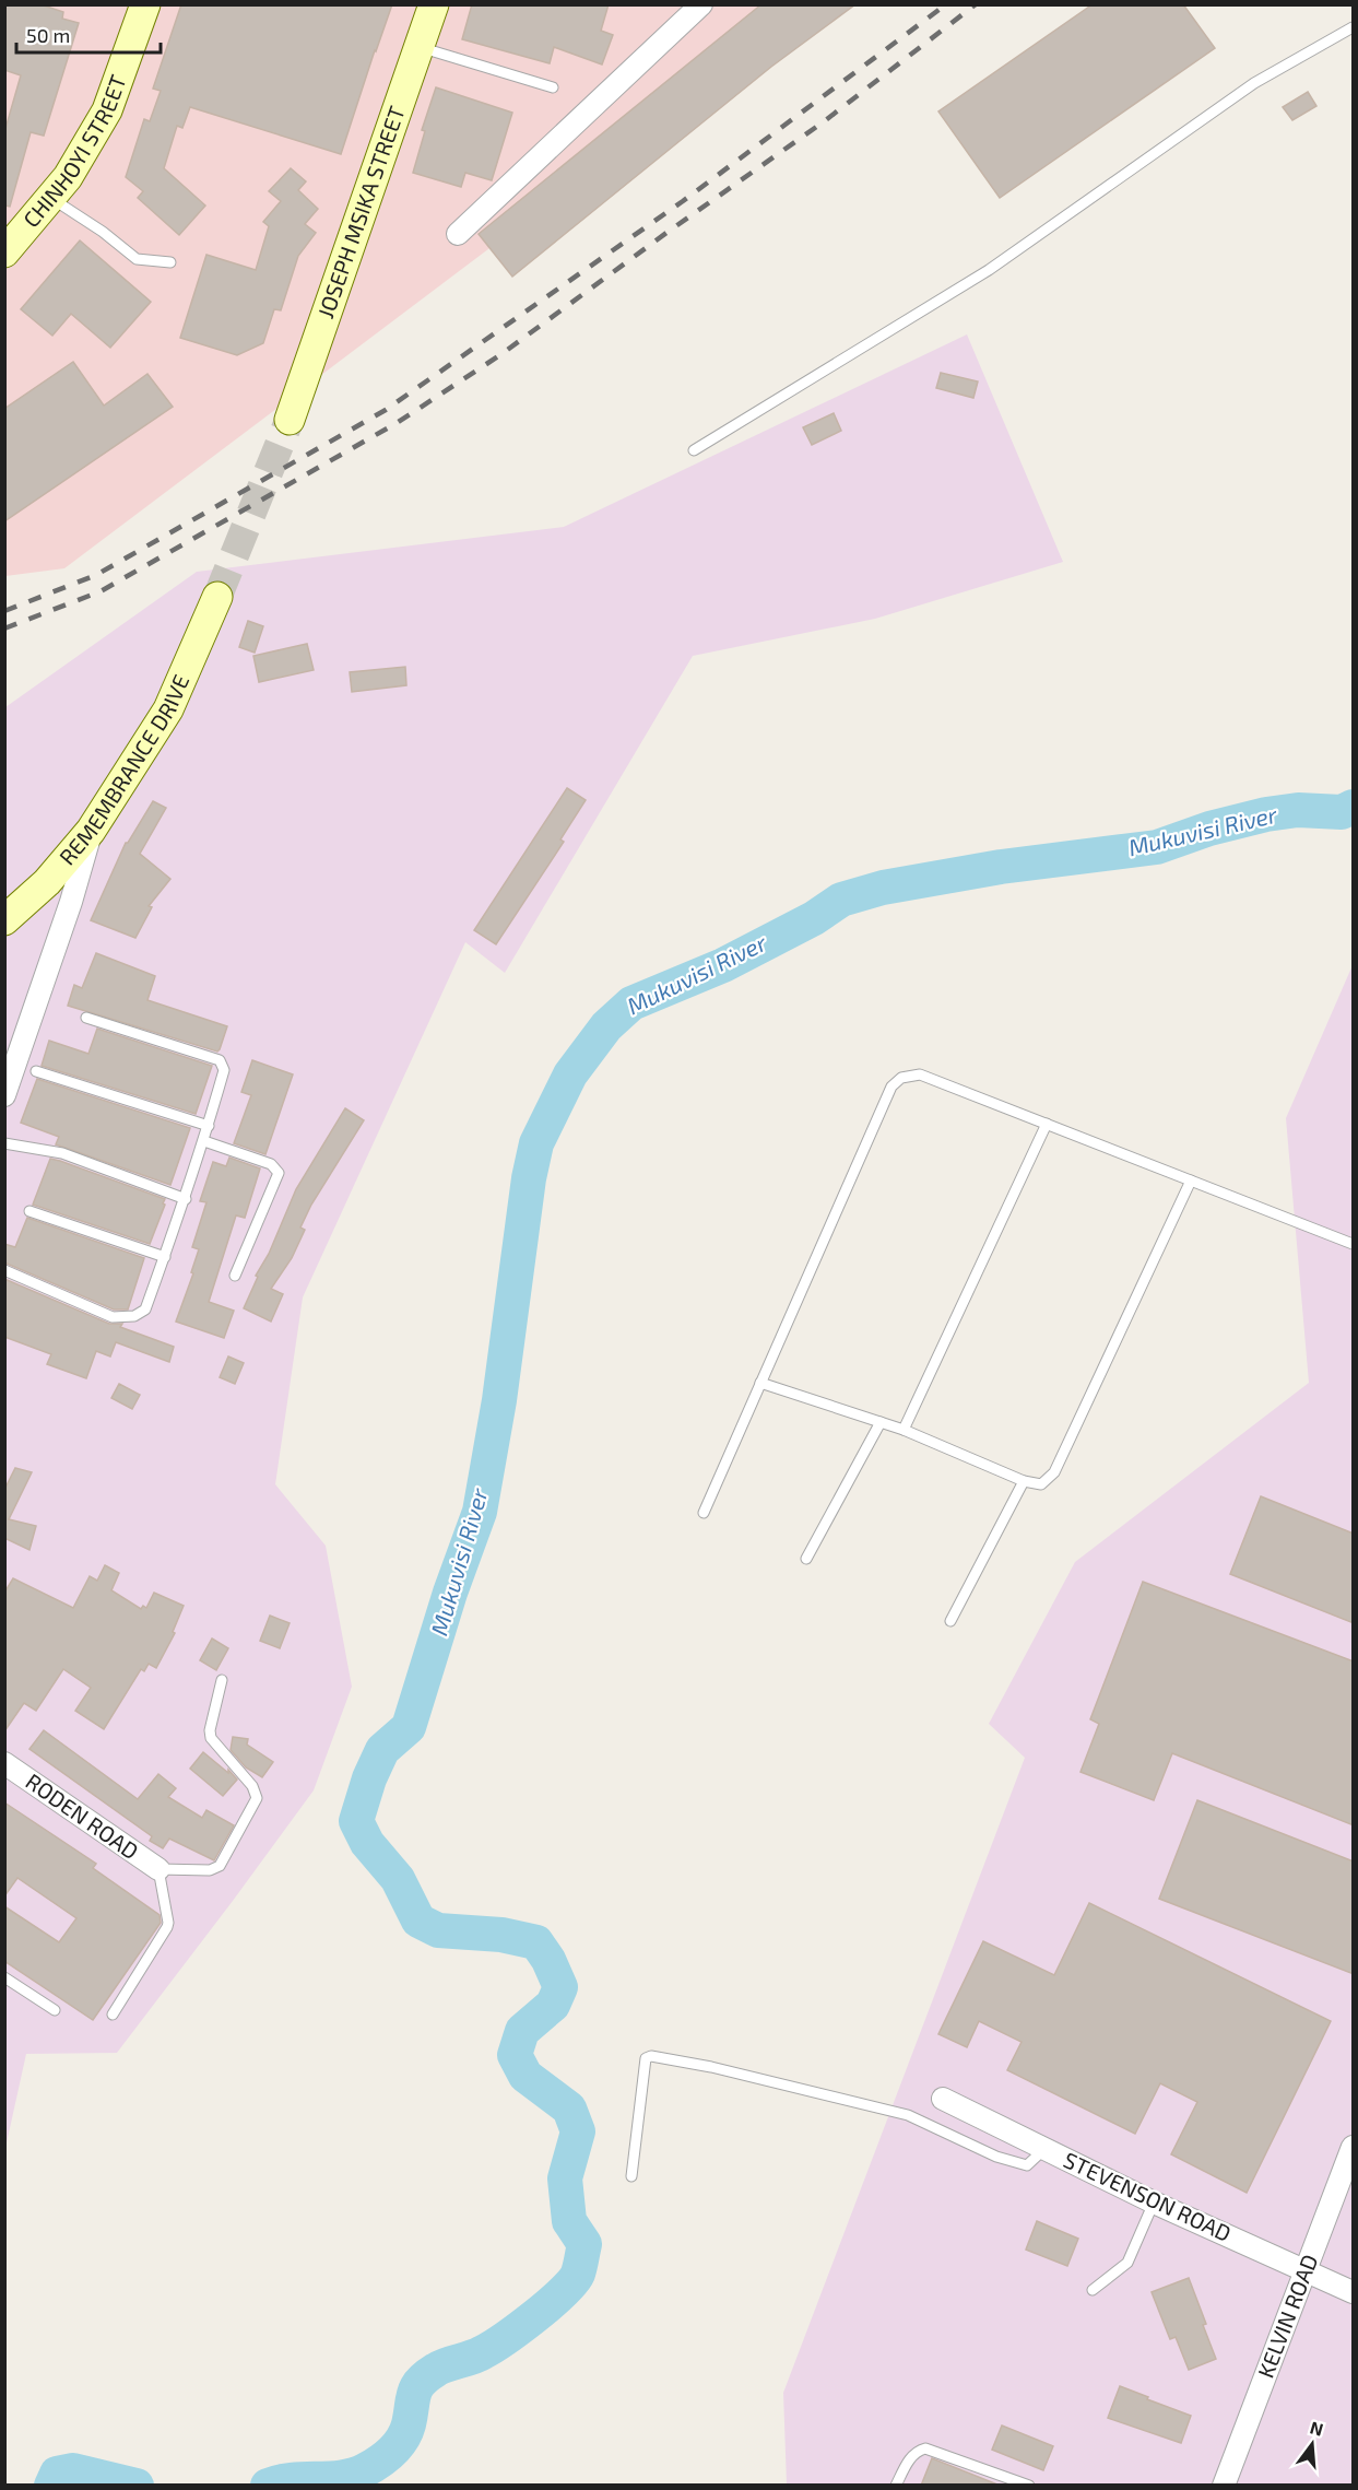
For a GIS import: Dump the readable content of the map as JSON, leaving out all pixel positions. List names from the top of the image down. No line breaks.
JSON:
{"streets":{"street":["CHINHOYI STREET","JOSEPH MSIKA STREET","REMEMBRANCE DRIVE","RODEN ROAD","STEVENSON ROAD","KELVIN ROAD"]},"crossings":[["STEVENSON ROAD","KELVIN ROAD"]],"water":["Mukuvisi River"],"scale_bar":"50 m","north":"top"}
